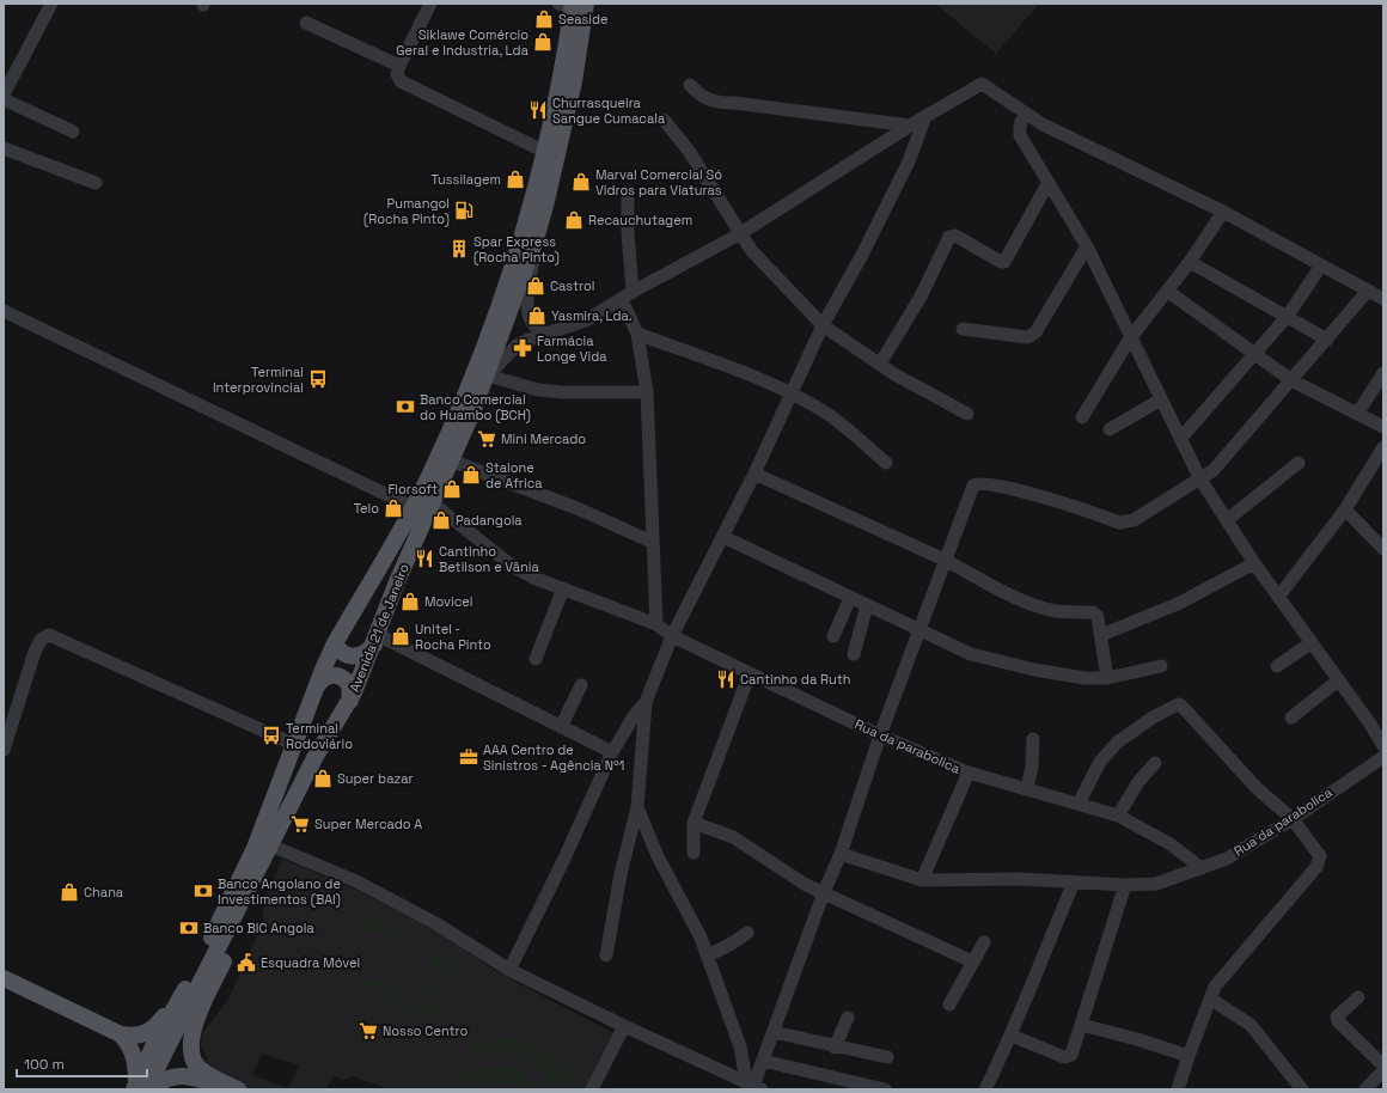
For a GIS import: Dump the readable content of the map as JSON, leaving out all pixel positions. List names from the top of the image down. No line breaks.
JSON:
{"streets":{"main road":["Avenida 21 de Janeiro"],"street":["Rua da parabolica"]},"crossings":[["Avenida 21 de Janeiro","Rua da parabolica"]],"places":{"shop":["Seaside","Siklawe Comércio Geral e Industria, Lda","Tussilagem","Marval Comercial Só Vidros para Viaturas","Recauchutagem","Castrol","Yasmira, Lda.","Stalone de Africa","Florsoft","Telo","Padangola","Movicel","Unitel - Rocha Pinto","Super bazar","Chana"],"restaurant":["Churrasqueira Sangue Cumacala","Cantinho Betilson e Vânia","Cantinho da Ruth"],"fuel station":["Pumangol (Rocha Pinto)"],"building":["Spar Express (Rocha Pinto)"],"pharmacy":["Farmácia Longe Vida"],"bus stop":["Terminal Interprovincial","Terminal Rodoviário"],"bank":["Banco Comercial do Huambo (BCH)","Banco Angolano de Investimentos (BAI)","Banco BIC Angola"],"supermarket":["Mini Mercado","Super Mercado A","Nosso Centro"],"office":["AAA Centro de Sinistros - Agência Nº1"],"public building":["Esquadra Móvel"]},"scale_bar":"100 m"}
